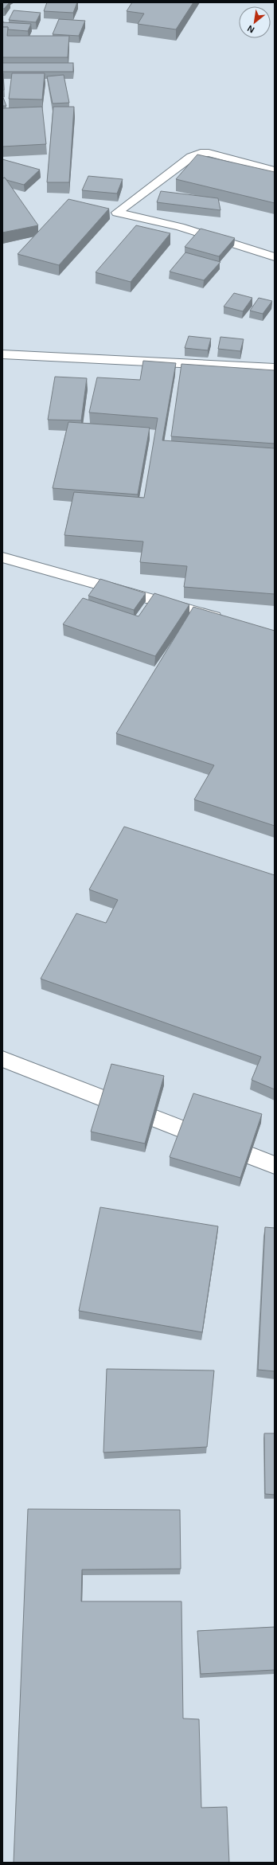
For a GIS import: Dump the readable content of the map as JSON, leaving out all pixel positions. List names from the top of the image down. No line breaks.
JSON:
{"north":"bottom left"}
